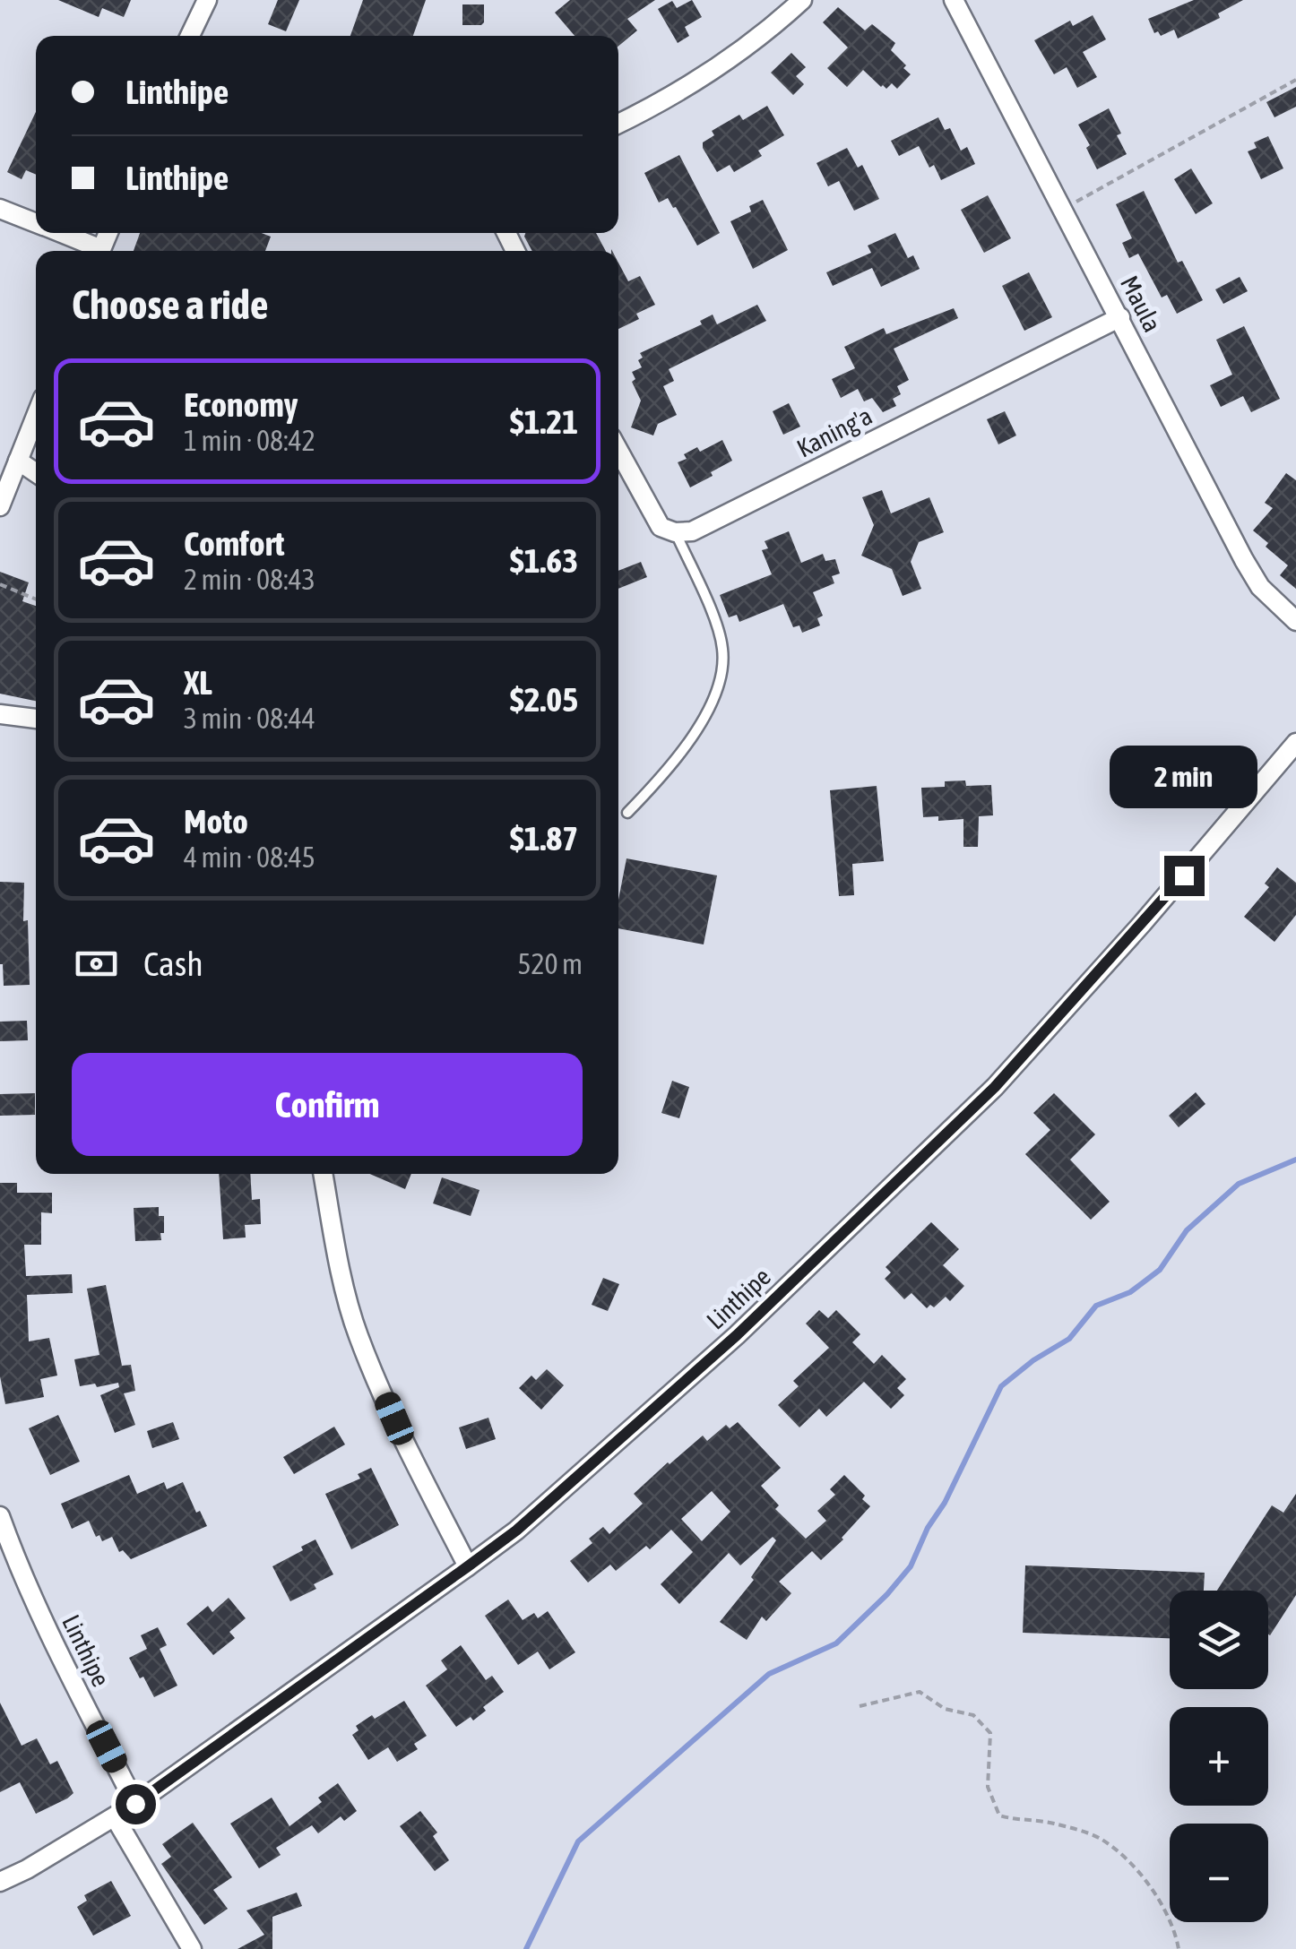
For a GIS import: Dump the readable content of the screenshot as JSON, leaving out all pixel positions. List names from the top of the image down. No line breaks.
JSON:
{"streets":{"street":["Maula","Kaning'a","Linthipe"]},"crossings":[["Maula","Kaning'a"]],"page":{"banner":["Linthipe","Linthipe"],"heading":"Choose a ride","list":[{"name":"Economy","note":"1 min · 08:42","value":"$1.21"},{"name":"Comfort","note":"2 min · 08:43","value":"$1.63"},{"name":"XL","note":"3 min · 08:44","value":"$2.05"},{"name":"Moto","note":"4 min · 08:45","value":"$1.87"}],"bubble":"2 min","pay":["Cash","520 m"],"buttons":"Confirm","map_buttons":["+","−"]}}
